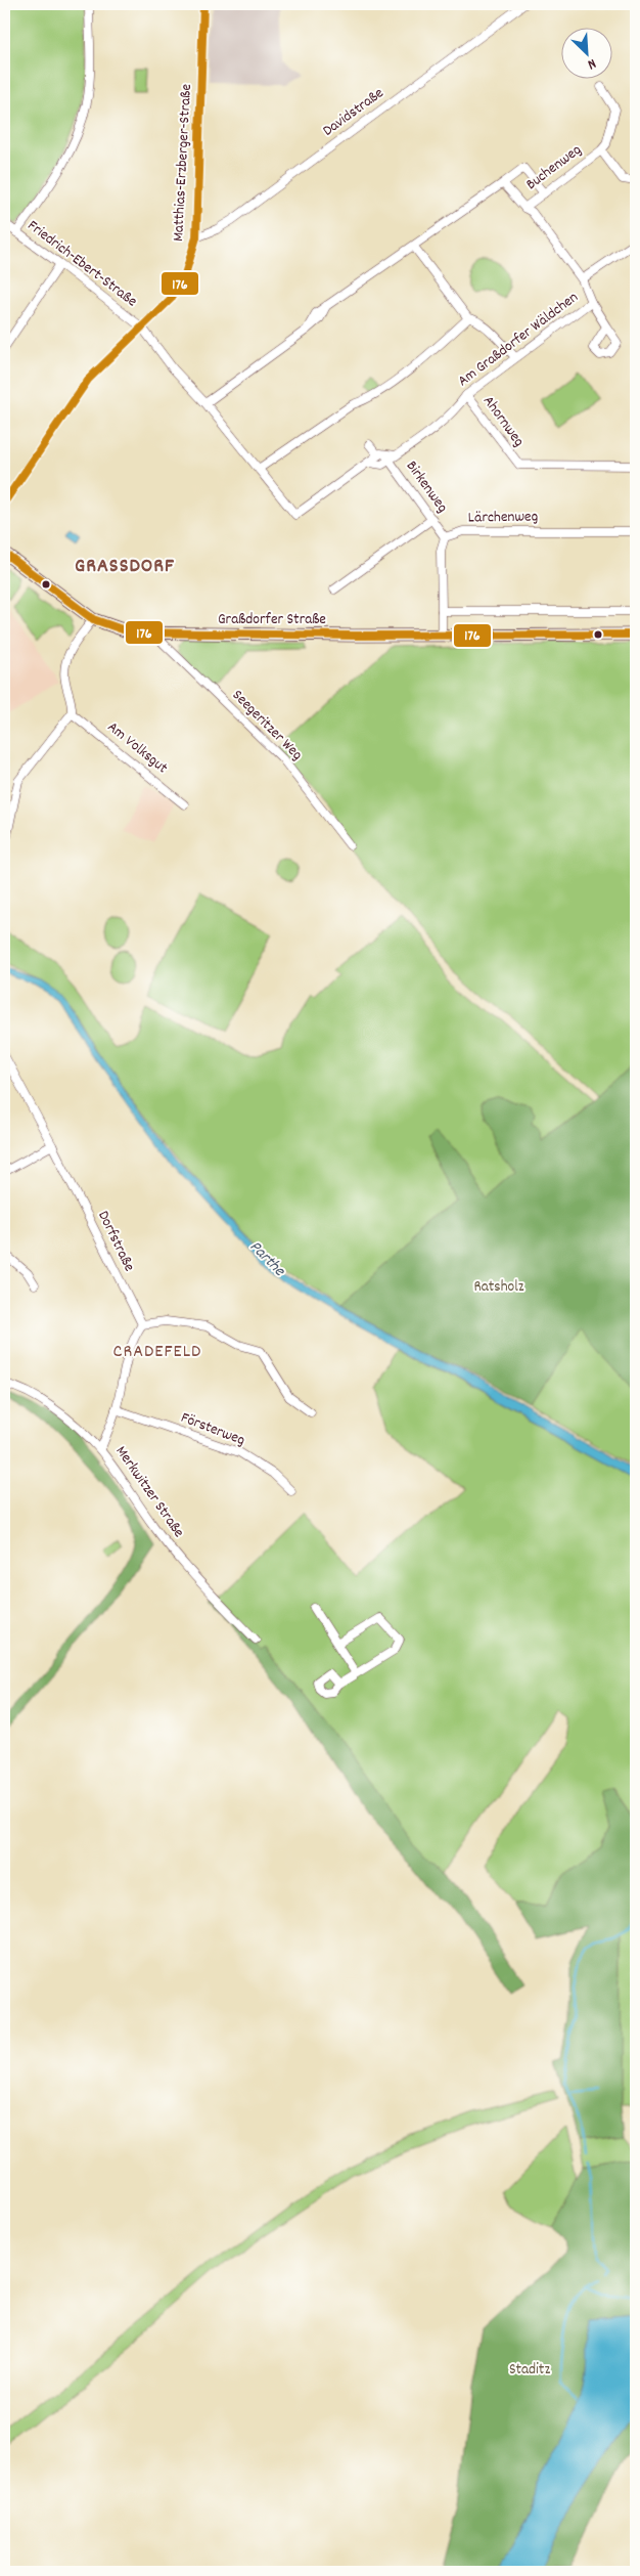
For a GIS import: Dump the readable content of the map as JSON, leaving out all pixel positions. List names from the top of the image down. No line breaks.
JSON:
{"streets":{"street":["Davidstraße","Matthias-Erzberger-Straße","Buchenweg","Friedrich-Ebert-Straße","Am Graßdorfer Wäldchen","Ahornweg","Birkenweg","Lärchenweg","Graßdorfer Straße","Seegeritzer Weg","Am Volksgut","Dorfstraße","Försterweg","Merkwitzer Straße"]},"crossings":[["Davidstraße","Matthias-Erzberger-Straße"],["Matthias-Erzberger-Straße","Friedrich-Ebert-Straße"],["Matthias-Erzberger-Straße","Am Graßdorfer Wäldchen"],["Buchenweg","Am Graßdorfer Wäldchen"],["Friedrich-Ebert-Straße","Am Graßdorfer Wäldchen"],["Am Graßdorfer Wäldchen","Ahornweg"],["Am Graßdorfer Wäldchen","Birkenweg"],["Birkenweg","Lärchenweg"],["Graßdorfer Straße","Seegeritzer Weg"]],"districts":["GRASSDORF","CRADEFELD"],"water":["Parthe"],"parks":["Ratsholz","Staditz"],"lines":["transit line 176"],"north":"bottom right"}
